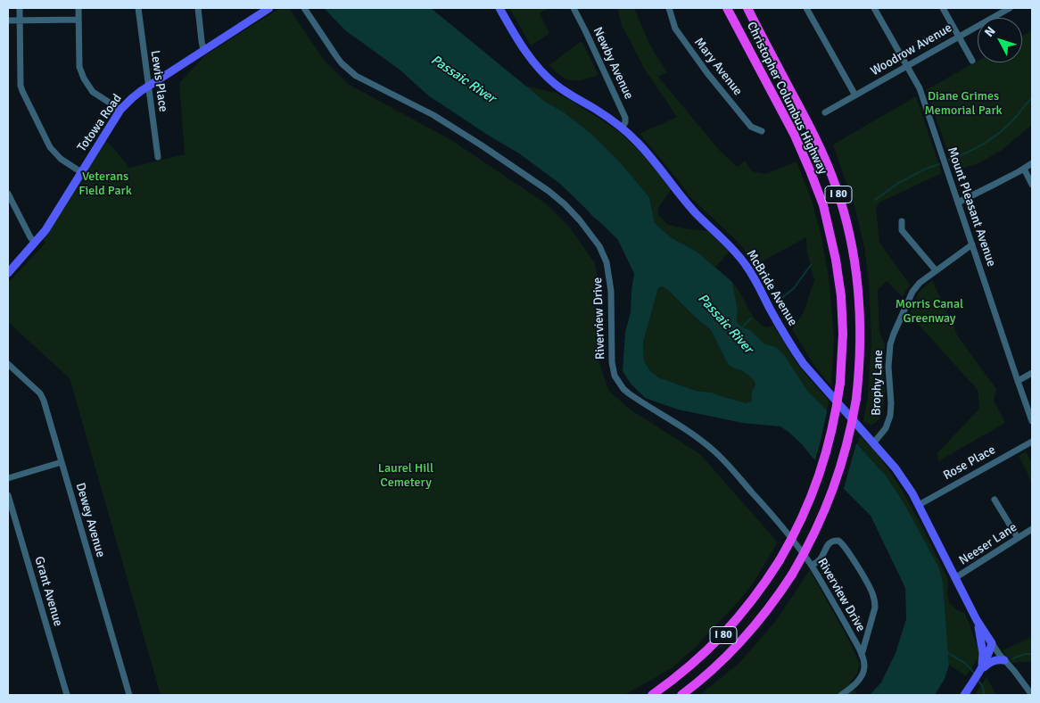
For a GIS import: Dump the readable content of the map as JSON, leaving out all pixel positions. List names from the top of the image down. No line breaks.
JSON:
{"streets":{"highway":["Christopher Columbus Highway","I 80"],"main road":["Totowa Road","McBride Avenue"],"street":["Woodrow Avenue","Newby Avenue","Mary Avenue","Lewis Place","Mount Pleasant Avenue","Riverview Drive","Brophy Lane","Rose Place","Dewey Avenue","Neeser Lane","Grant Avenue"]},"crossings":[["Woodrow Avenue","Mount Pleasant Avenue"],["Newby Avenue","McBride Avenue"],["Lewis Place","Totowa Road"],["Mount Pleasant Avenue","Brophy Lane"],["McBride Avenue","Brophy Lane"],["McBride Avenue","Rose Place"],["McBride Avenue","Neeser Lane"]],"water":["Passaic River"],"parks":["Diane Grimes Memorial Park","Veterans Field Park","Morris Canal Greenway","Laurel Hill Cemetery"],"north":"top left"}
